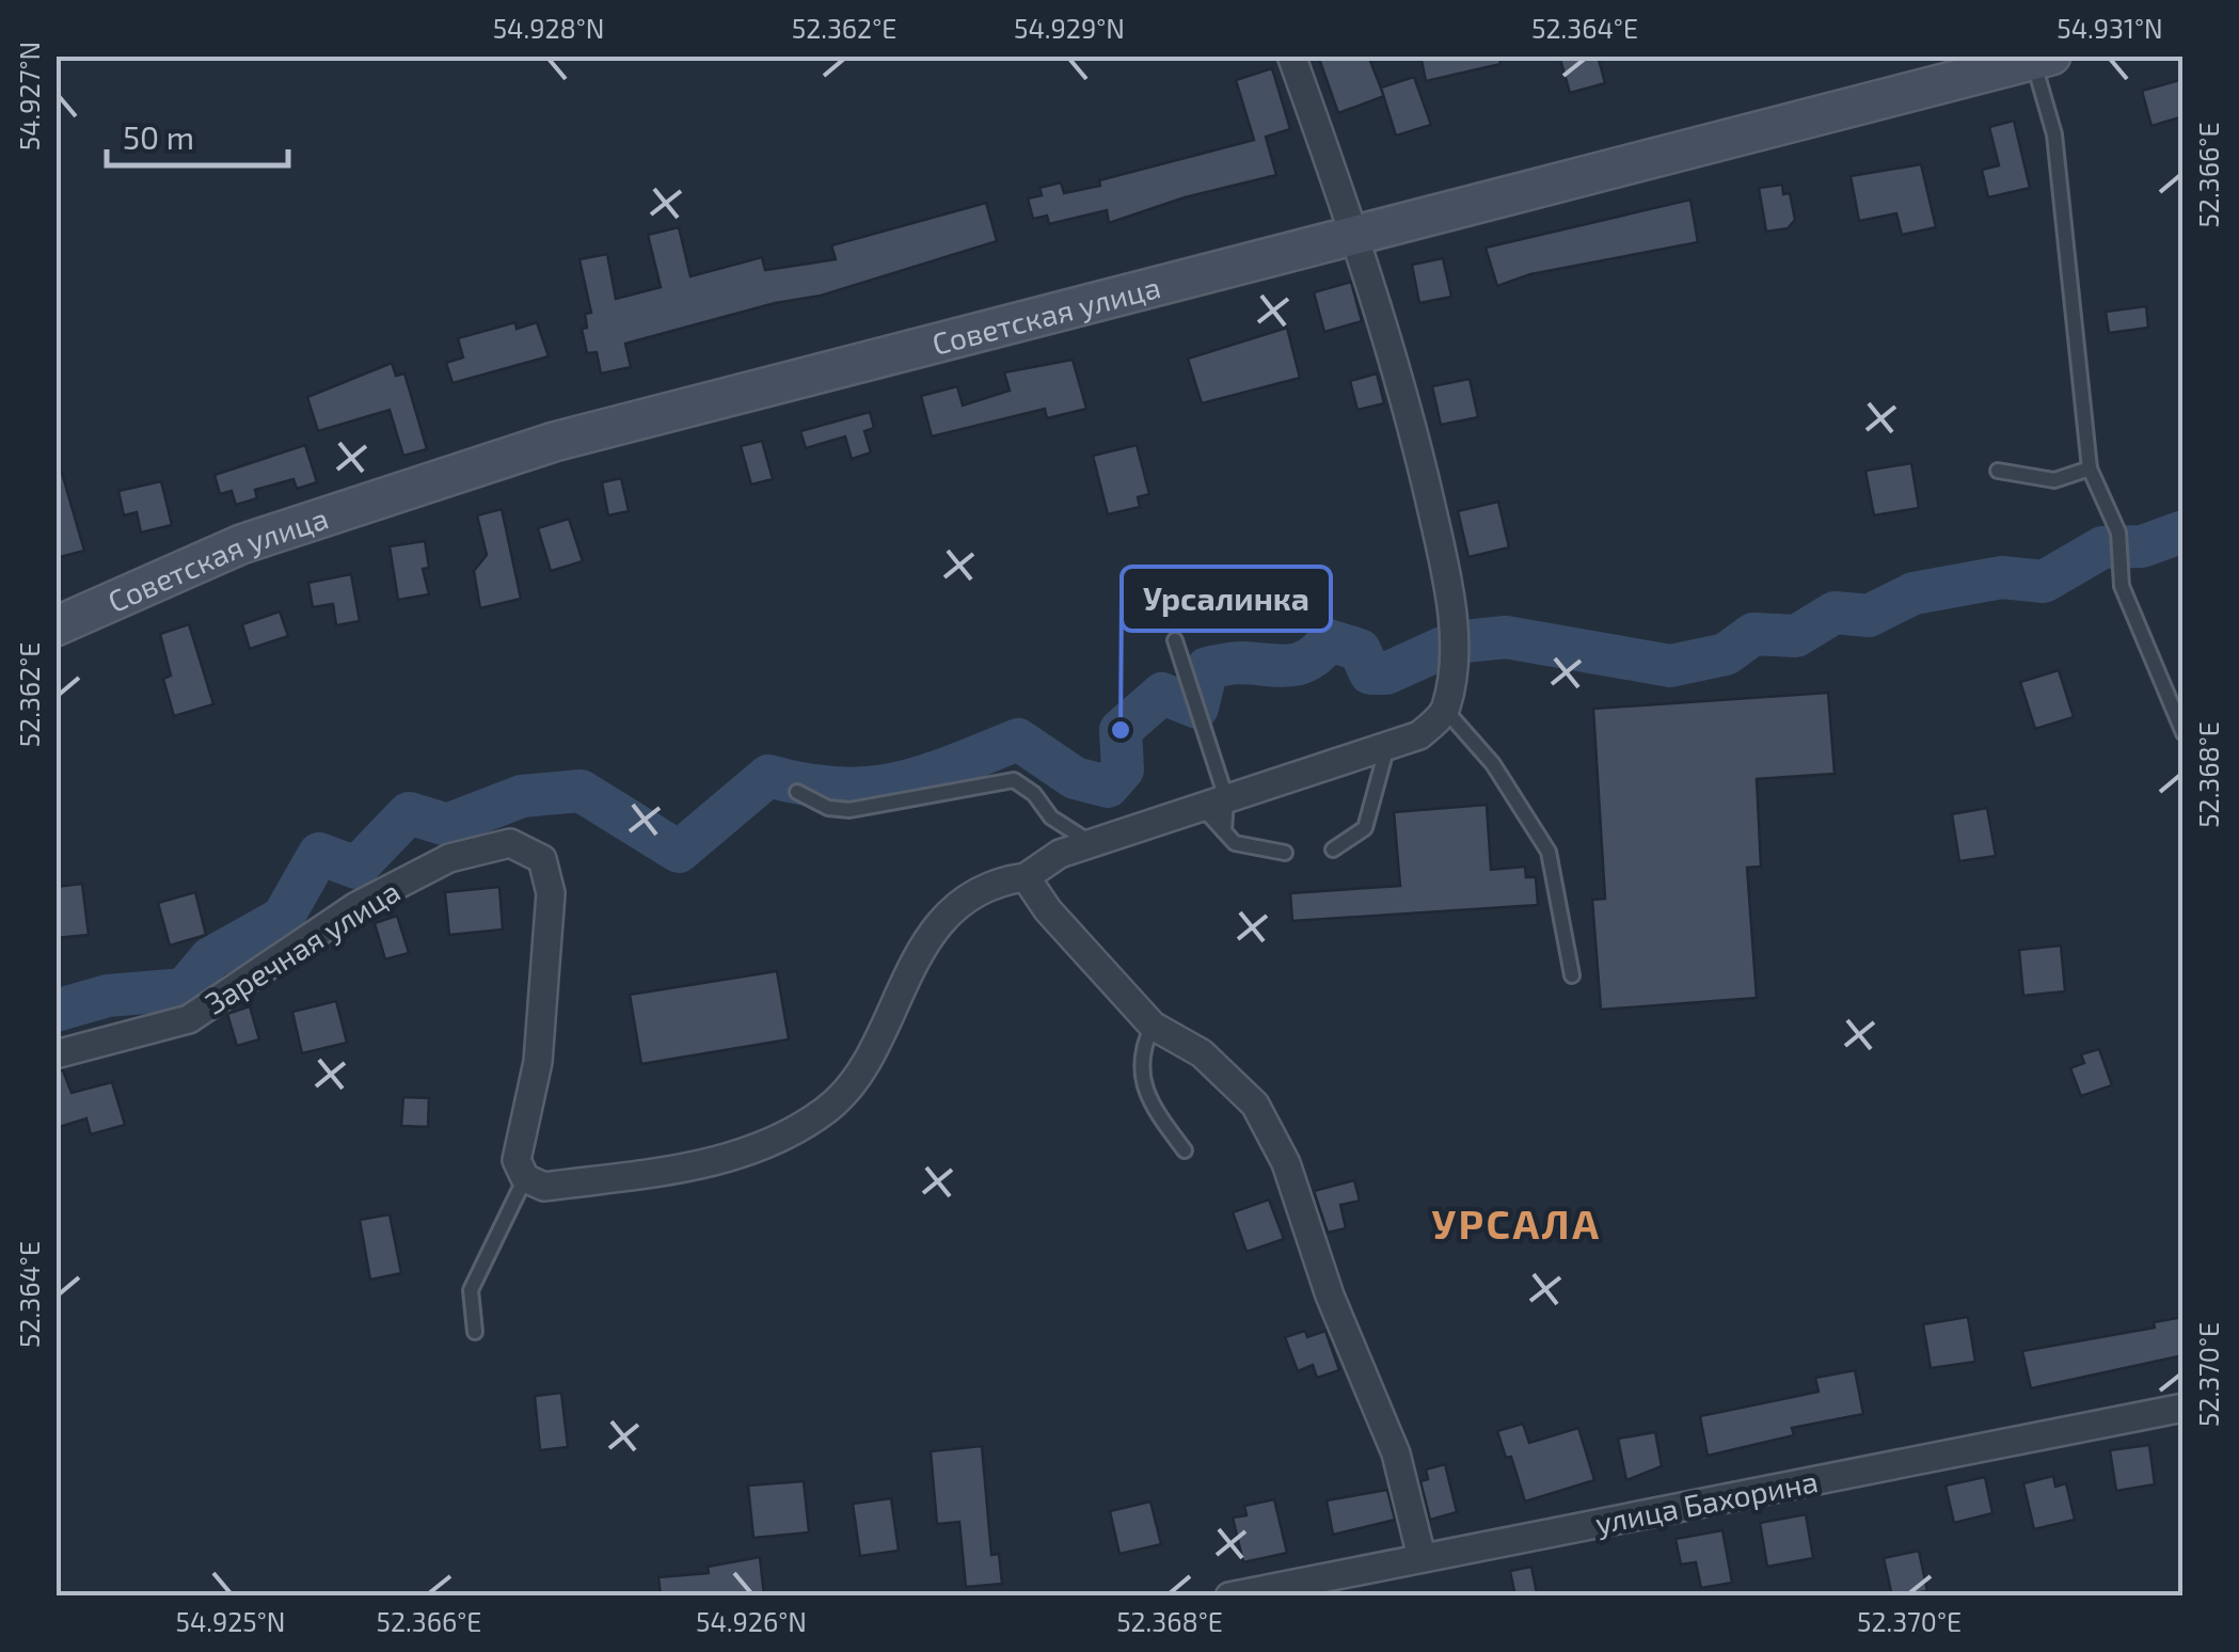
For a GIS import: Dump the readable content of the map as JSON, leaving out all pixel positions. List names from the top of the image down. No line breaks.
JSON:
{"streets":{"street":["Советская улица","Заречная улица","улица Бахорина"]},"districts":["УРСАЛА"],"places":["Урсалинка"],"scale_bar":"50 m","coordinates":["54.928°N","52.362°E","54.929°N","52.364°E","54.931°N","54.927°N","52.366°E","52.368°E","52.370°E","54.925°N","54.926°N"]}
